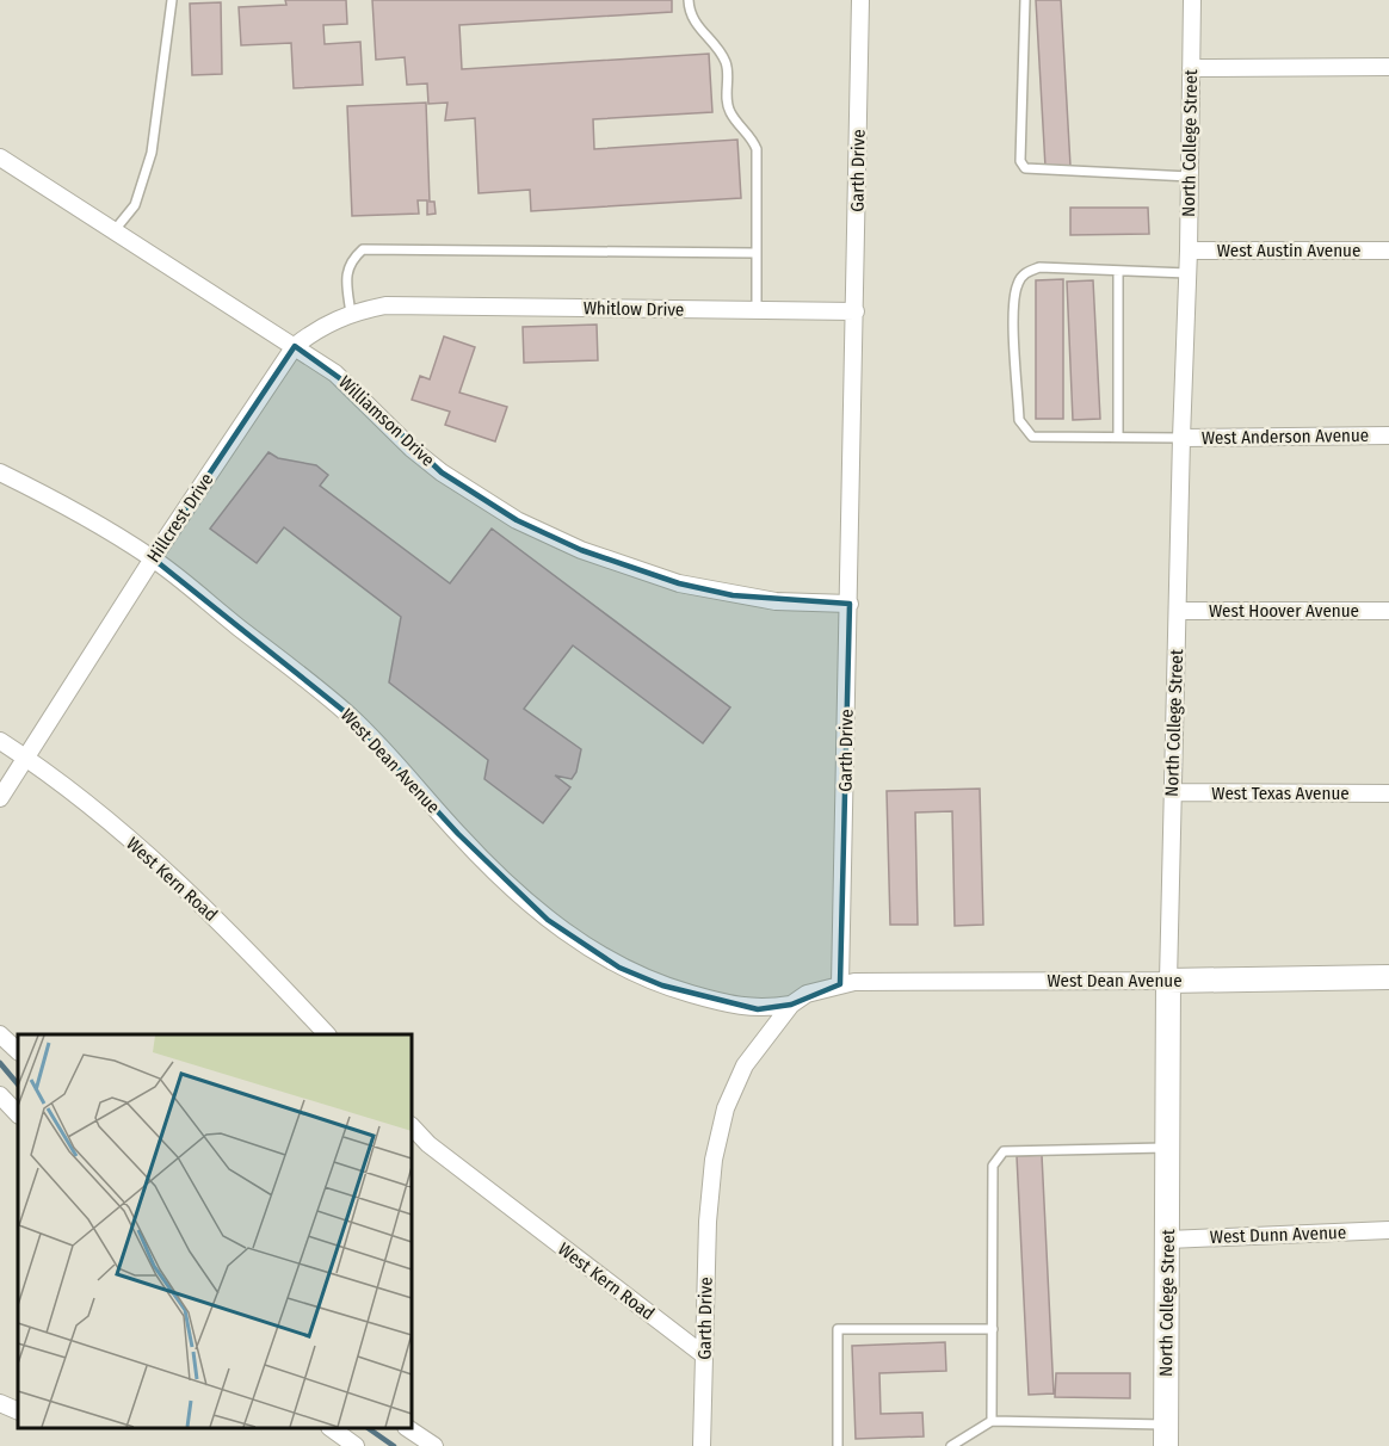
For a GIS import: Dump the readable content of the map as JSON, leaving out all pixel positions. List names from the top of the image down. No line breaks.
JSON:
{"streets":{"street":["North College Street","Garth Drive","West Austin Avenue","Whitlow Drive","Williamson Drive","West Anderson Avenue","Hillcrest Drive","West Hoover Avenue","West Dean Avenue","West Texas Avenue","West Kern Road","West Dunn Avenue"]},"crossings":[["North College Street","West Austin Avenue"],["North College Street","West Anderson Avenue"],["North College Street","West Hoover Avenue"],["North College Street","West Dean Avenue"],["North College Street","West Texas Avenue"],["North College Street","West Dunn Avenue"],["Garth Drive","Whitlow Drive"],["Garth Drive","Williamson Drive"],["Garth Drive","West Dean Avenue"],["Garth Drive","West Kern Road"],["Whitlow Drive","Hillcrest Drive"],["Williamson Drive","Hillcrest Drive"],["Hillcrest Drive","West Dean Avenue"],["Hillcrest Drive","West Kern Road"]]}
